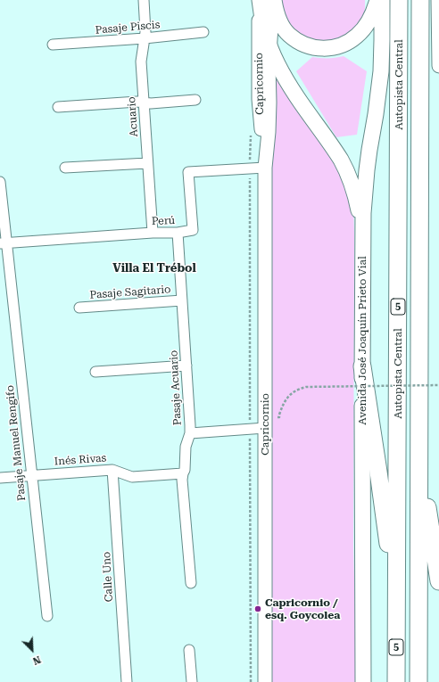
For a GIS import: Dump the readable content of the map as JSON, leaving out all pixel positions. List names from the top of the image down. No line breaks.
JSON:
{"streets":{"highway":["Autopista Central","5"],"main road":["Avenida José Joaquín Prieto Vial"],"street":["Pasaje Piscis","Capricornio","Acuario","Perú","Pasaje Sagitario","Pasaje Acuario","Pasaje Manuel Rengifo","Inés Rivas","Calle Uno"]},"crossings":[["Pasaje Piscis","Acuario"],["Capricornio","Perú"],["Acuario","Perú"],["Perú","Pasaje Acuario"],["Perú","Pasaje Manuel Rengifo"],["Pasaje Sagitario","Pasaje Acuario"],["Pasaje Acuario","Inés Rivas"],["Pasaje Manuel Rengifo","Inés Rivas"],["Inés Rivas","Calle Uno"]],"districts":["Villa El Trébol"],"places":["Capricornio / esq. Goycolea"],"north":"bottom right"}
